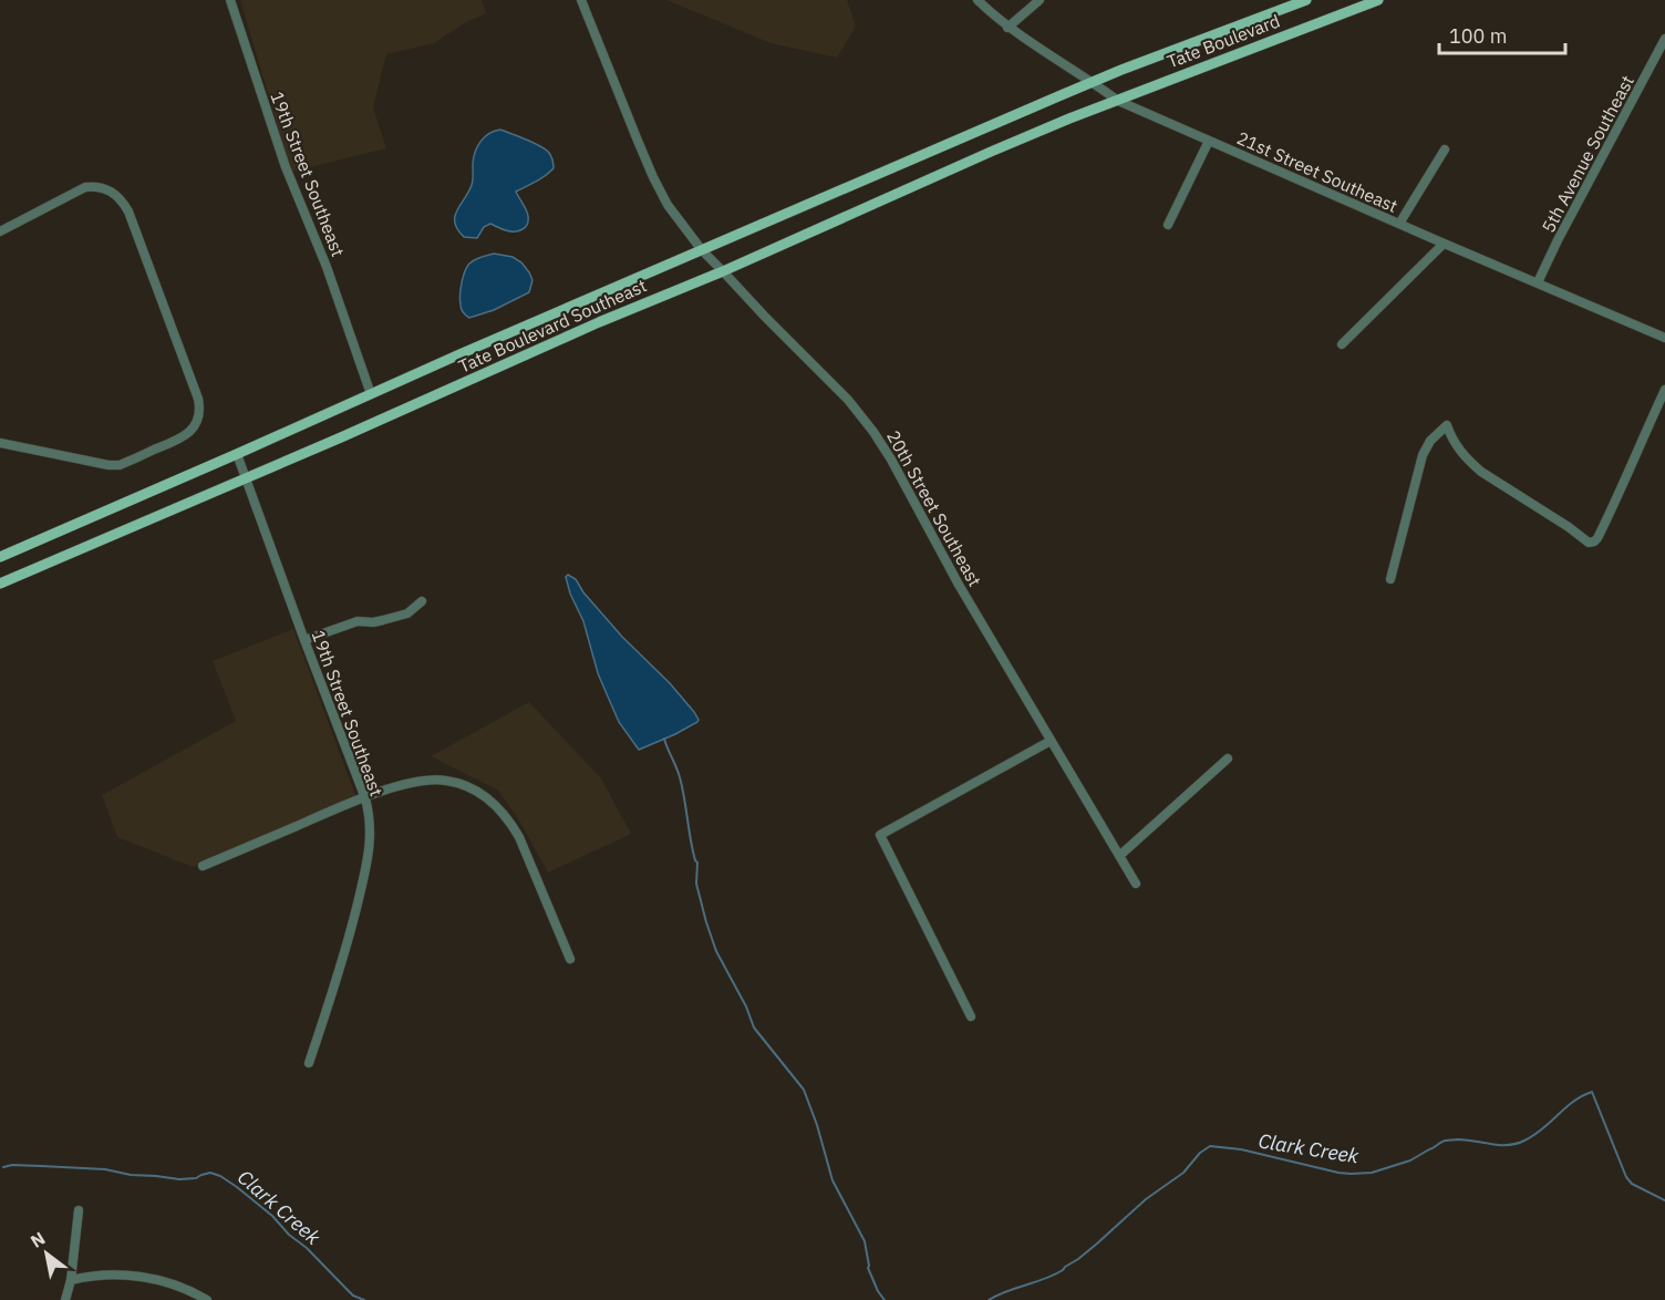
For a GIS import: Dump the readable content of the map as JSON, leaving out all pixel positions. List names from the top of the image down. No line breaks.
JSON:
{"streets":{"main road":["Tate Boulevard","Tate Boulevard Southeast"],"street":["5th Avenue Southeast","21st Street Southeast","19th Street Southeast","20th Street Southeast"]},"crossings":[["Tate Boulevard","21st Street Southeast"],["Tate Boulevard","Tate Boulevard Southeast"],["5th Avenue Southeast","21st Street Southeast"],["21st Street Southeast","Tate Boulevard Southeast"],["19th Street Southeast","Tate Boulevard Southeast"],["Tate Boulevard Southeast","20th Street Southeast"]],"water":["Clark Creek"],"scale_bar":"100 m","north":"top left"}
